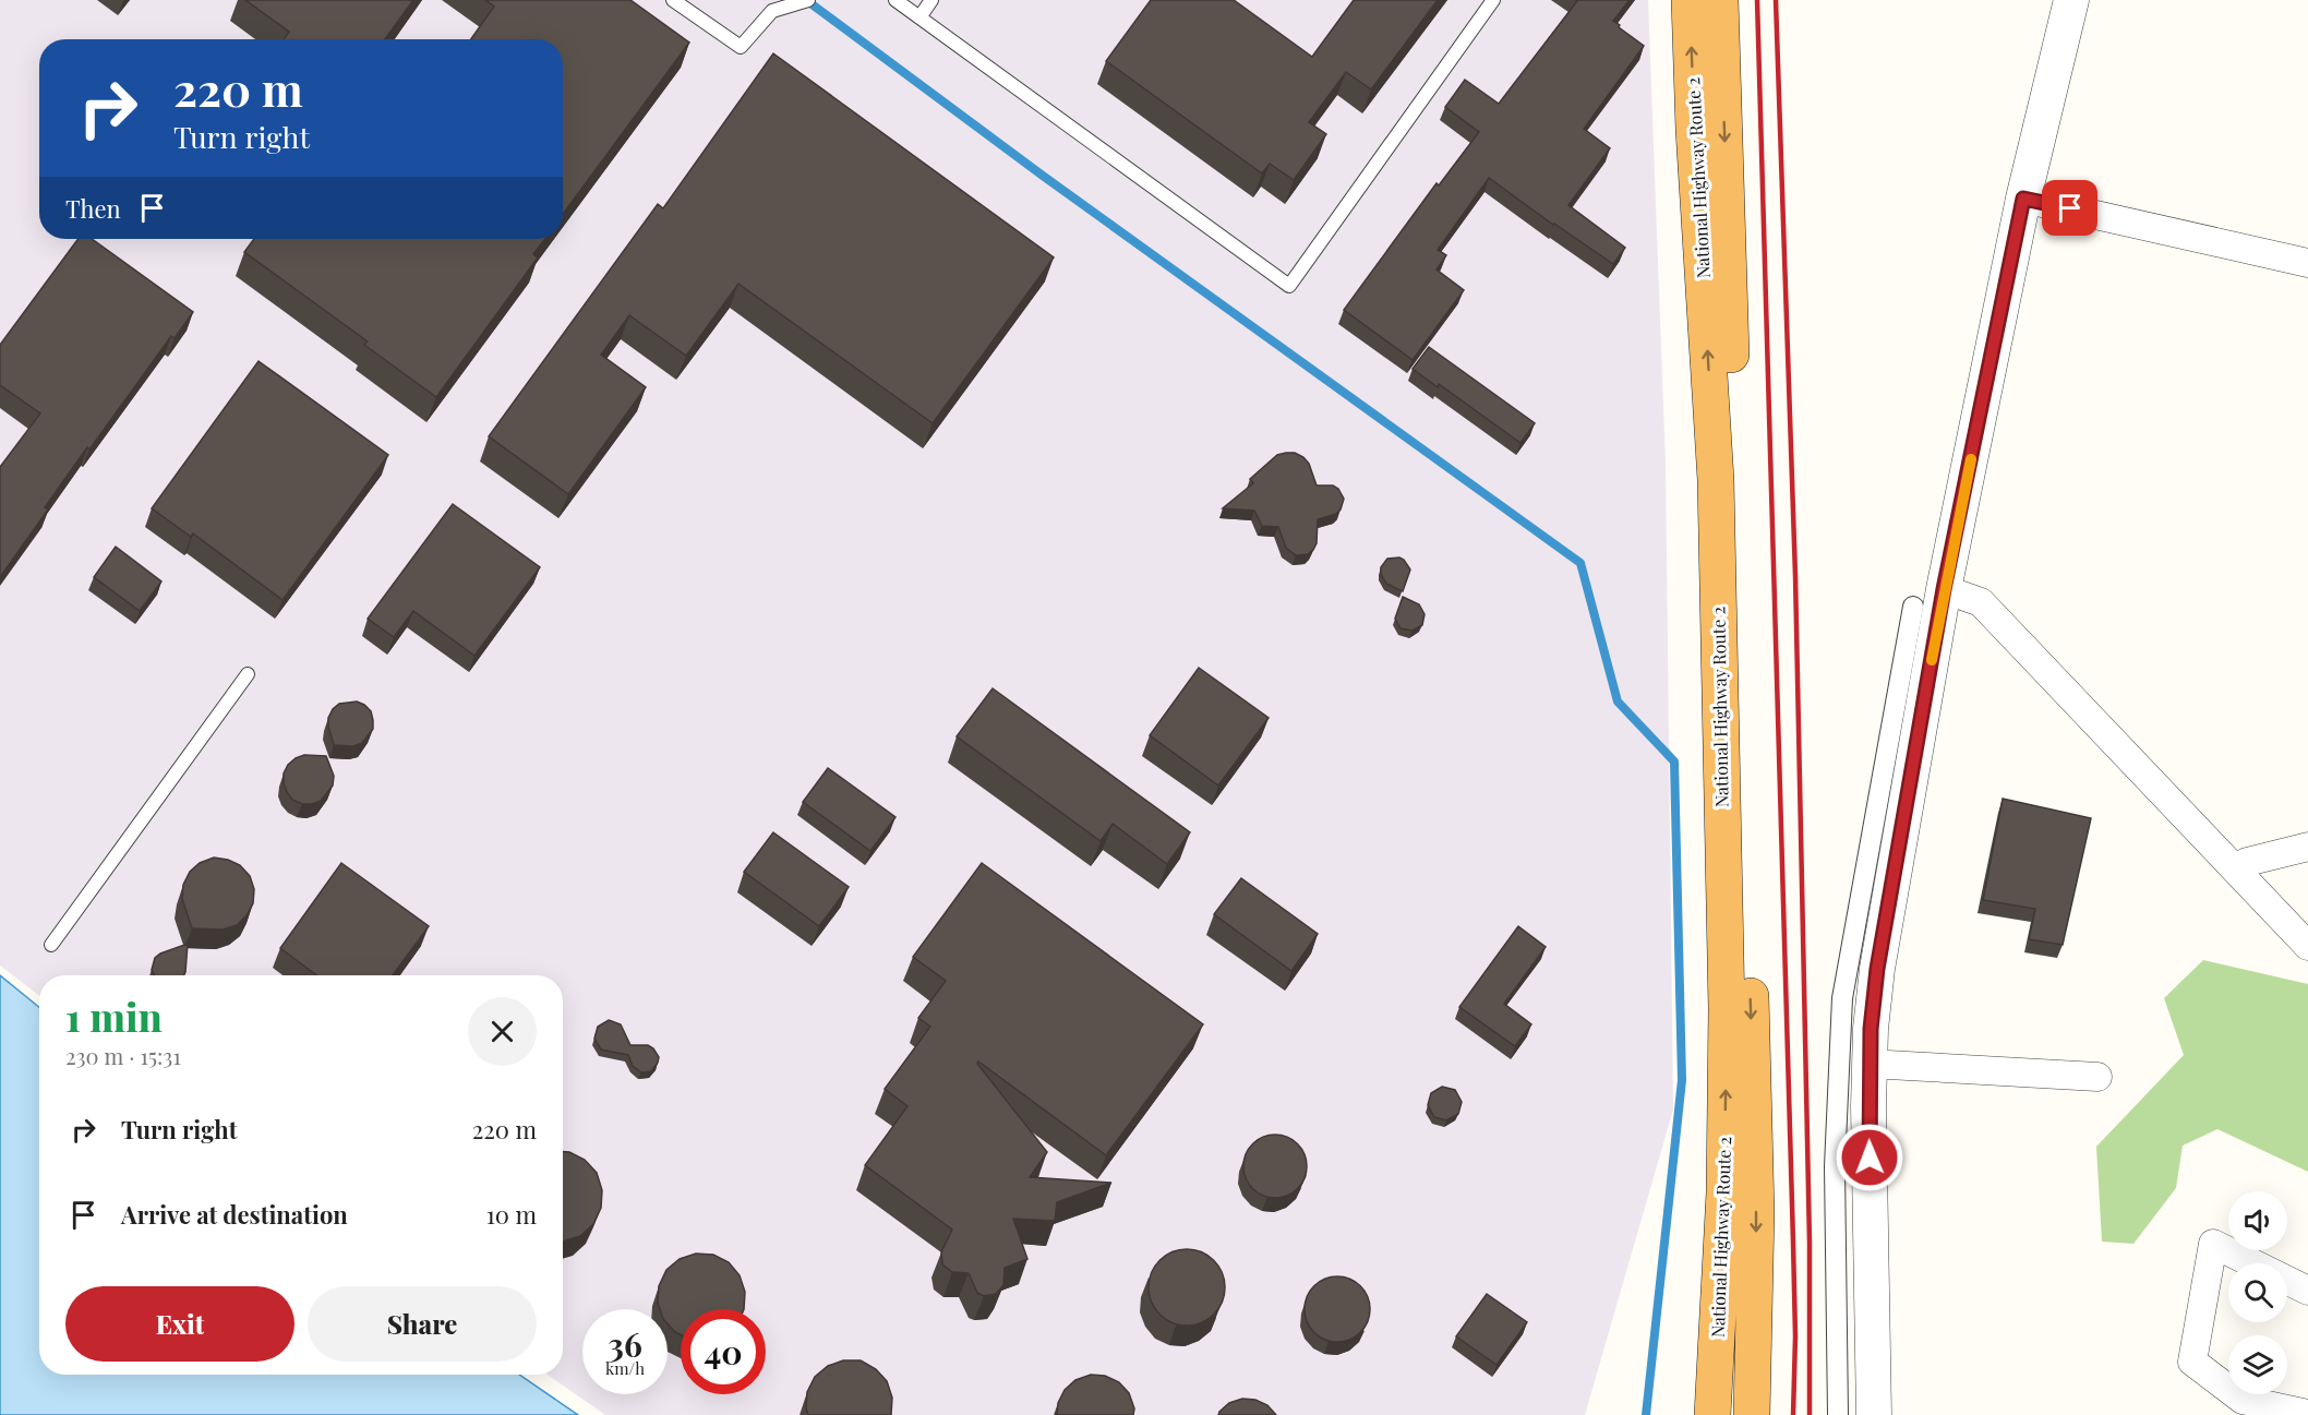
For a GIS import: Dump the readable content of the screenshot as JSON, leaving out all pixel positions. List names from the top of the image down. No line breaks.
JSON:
{"streets":{"highway":["National Highway Route 2"]},"page":{"turn":["220 m","Turn right"],"then":"Then","heading":["1 min","230 m · 15:31"],"list":[{"name":"Turn right","value":"220 m"},{"name":"Arrive at destination","value":"10 m"}],"buttons":["Exit","Share"],"speed":"36 km/h","limit":"40"}}
